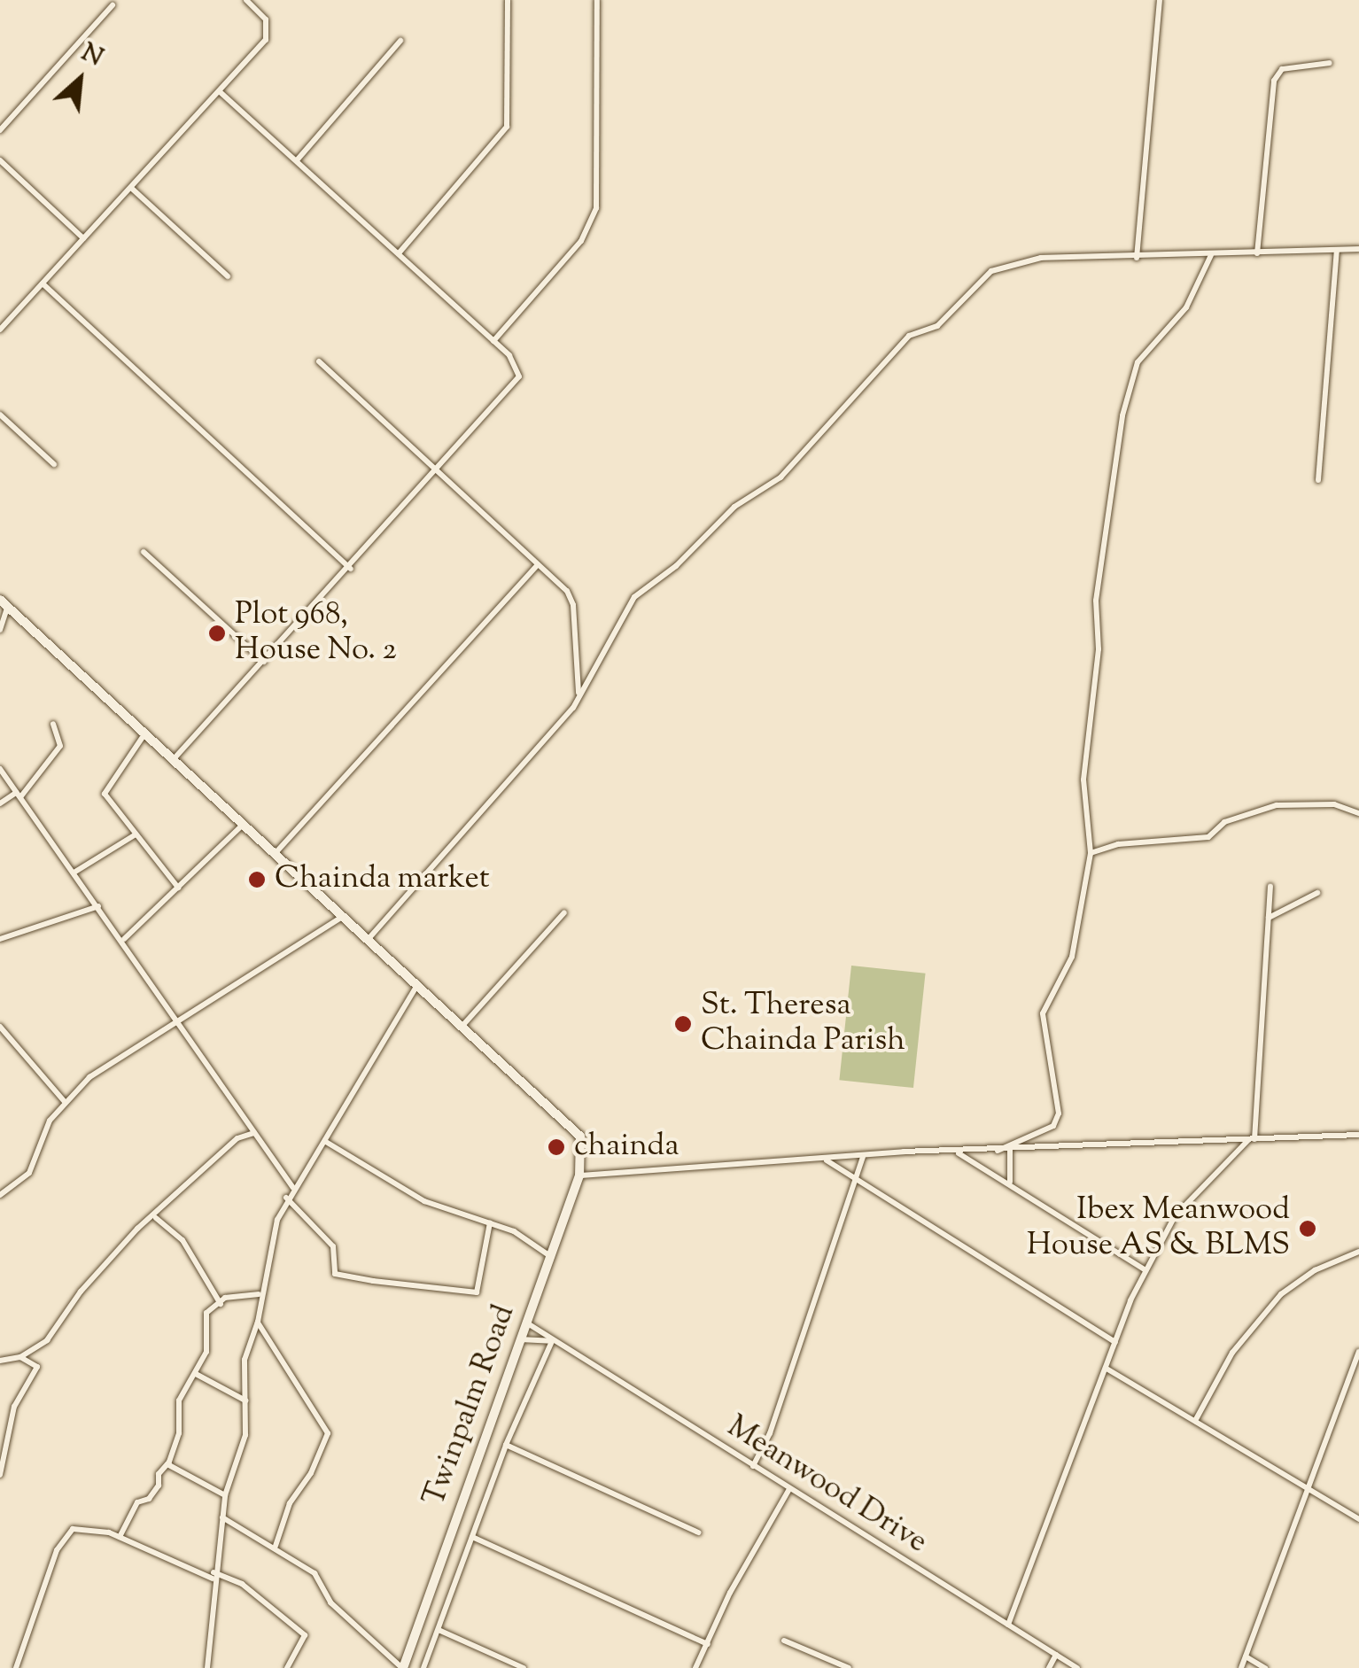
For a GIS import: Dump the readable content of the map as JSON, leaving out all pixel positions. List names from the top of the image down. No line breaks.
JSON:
{"streets":{"main road":["Twinpalm Road"],"street":["Meanwood Drive"]},"crossings":[["Twinpalm Road","Meanwood Drive"]],"places":["Plot 968, House No. 2","Chainda market","St. Theresa Chainda Parish","chainda","Ibex Meanwood House AS & BLMS"],"north":"top right"}
